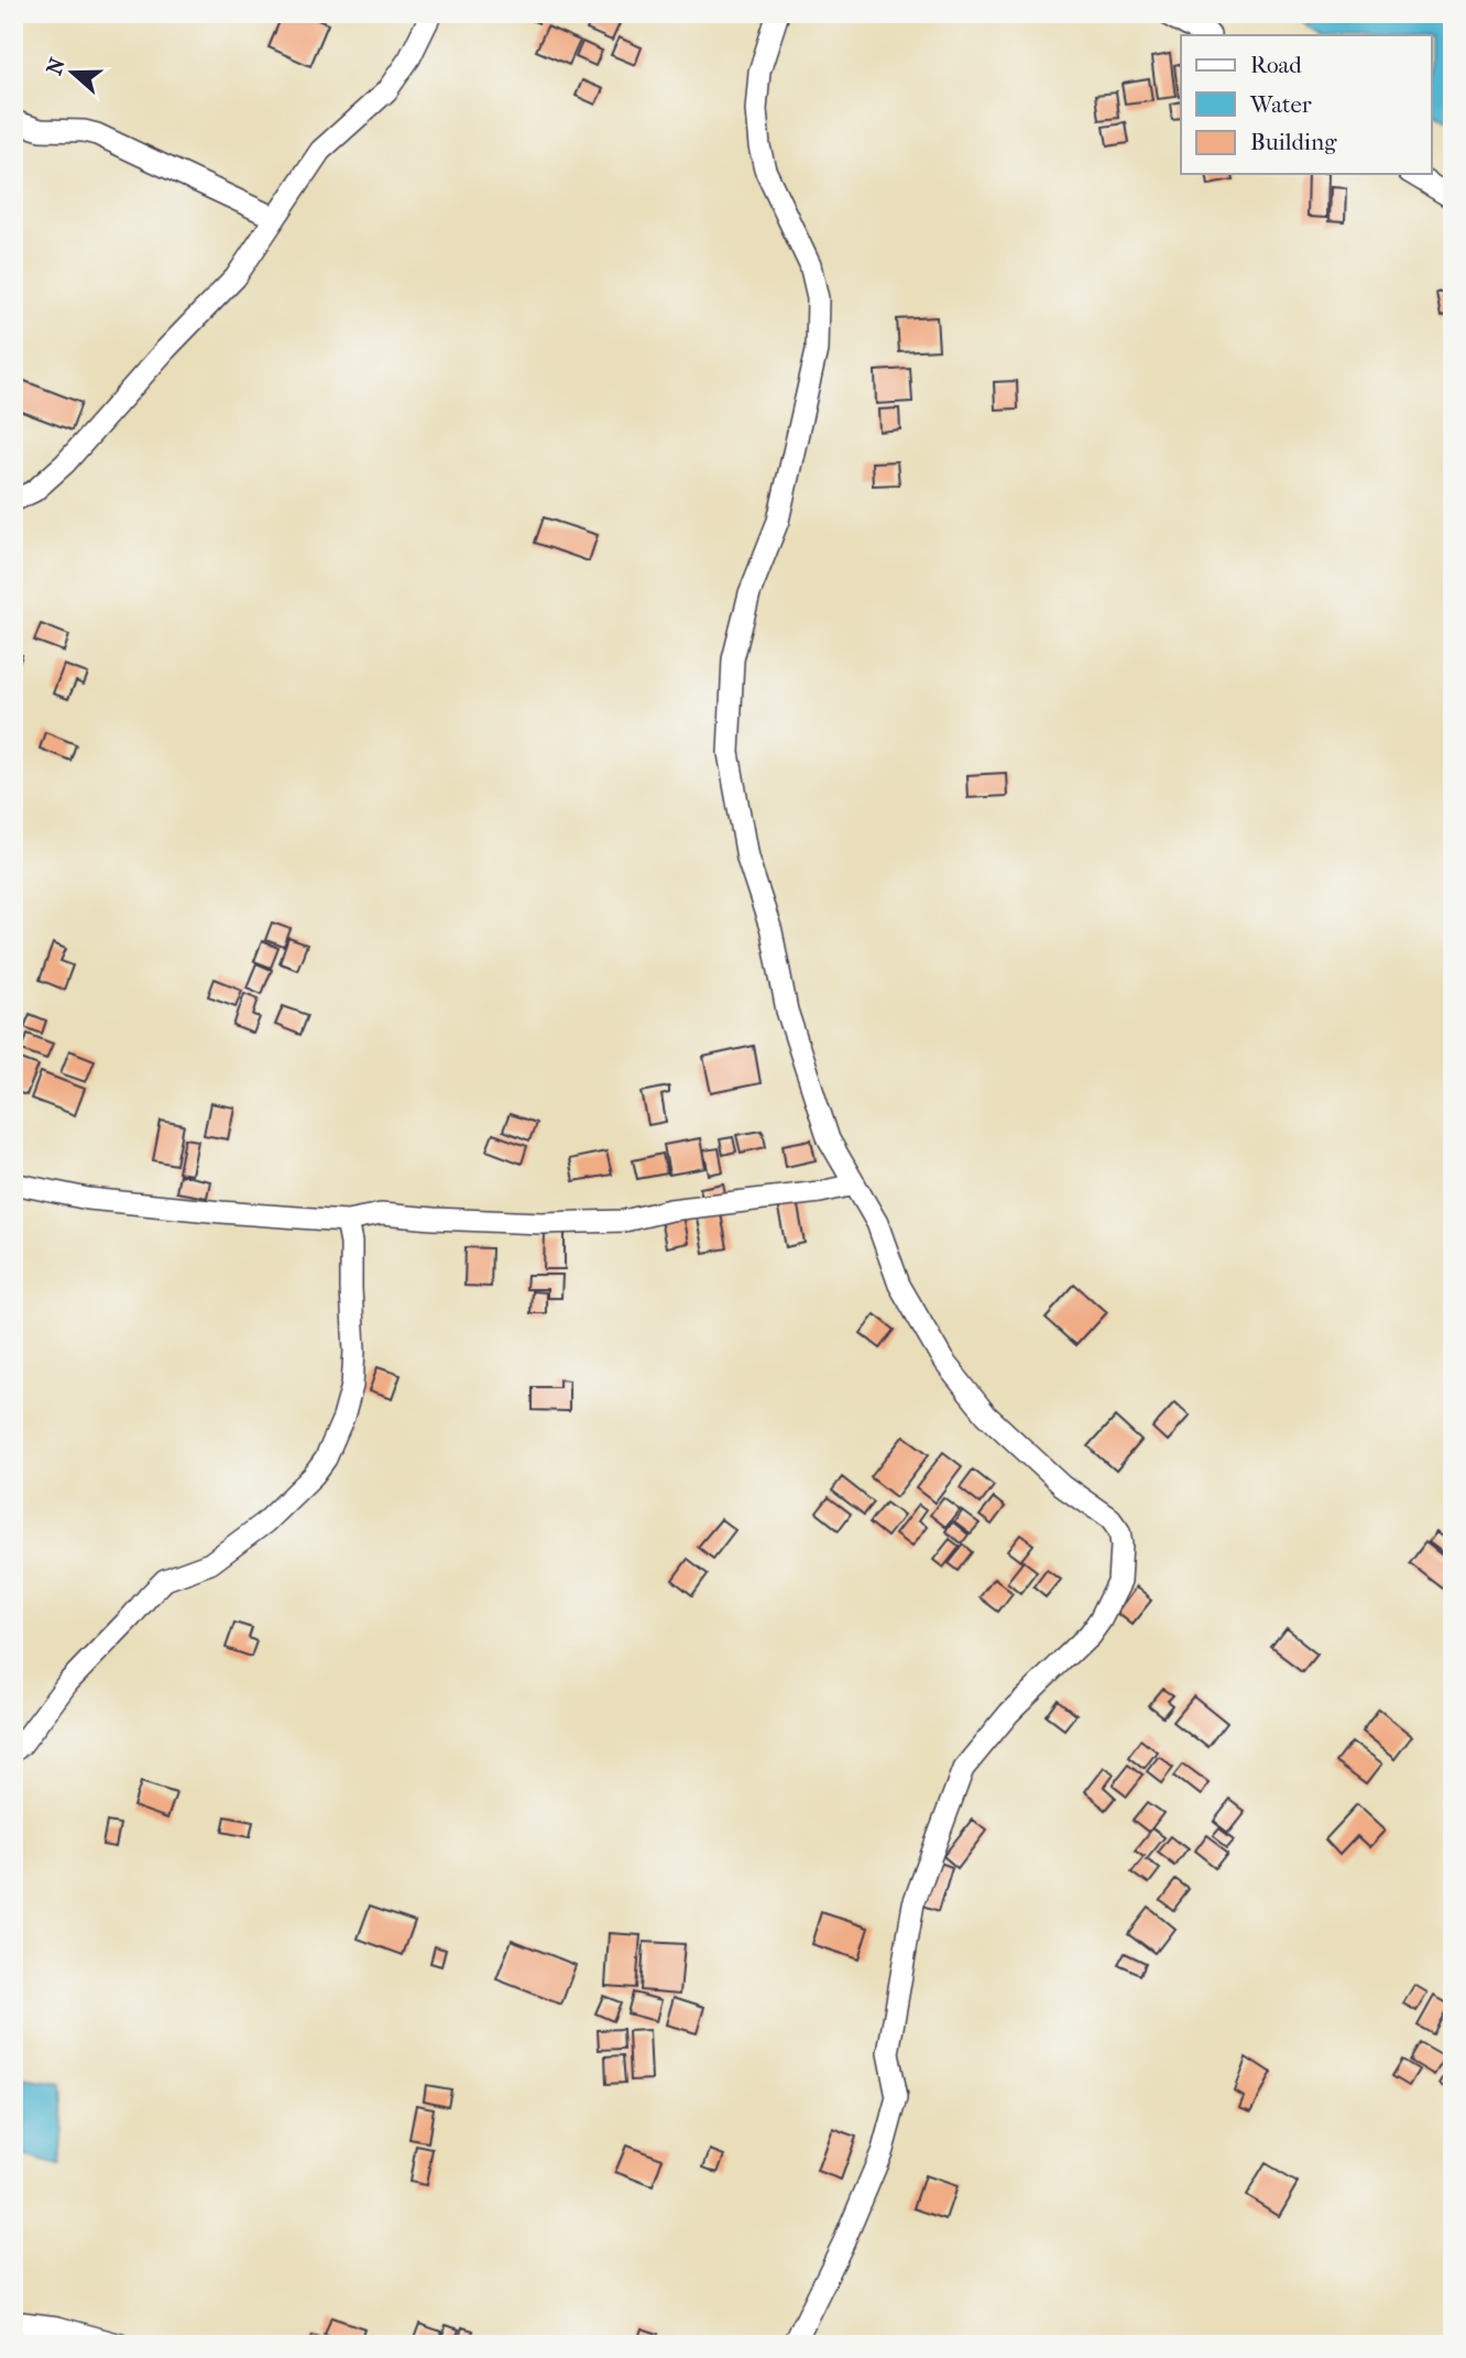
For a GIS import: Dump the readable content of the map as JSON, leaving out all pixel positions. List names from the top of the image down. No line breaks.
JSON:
{"legend":["Road","Water","Building"],"north":"left"}
